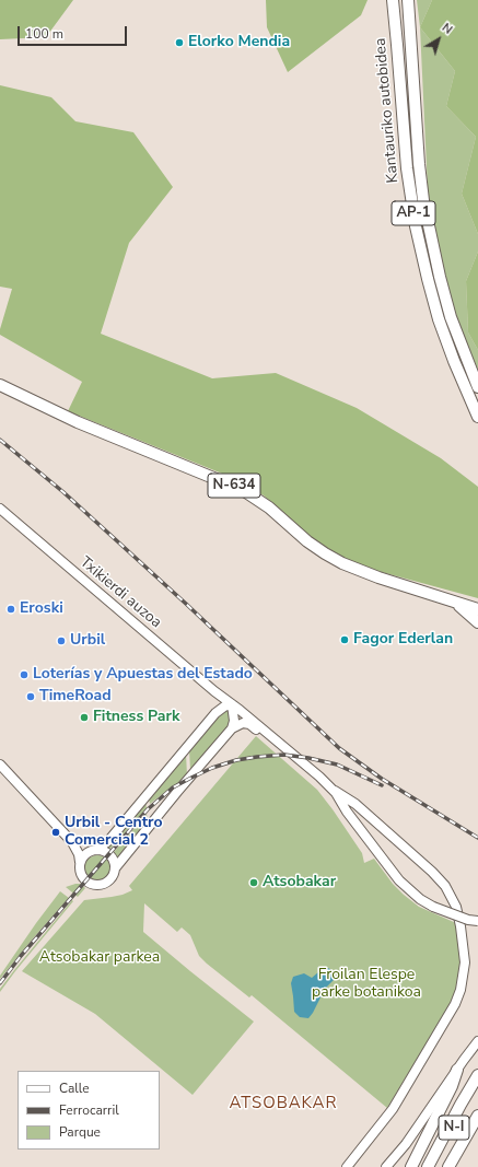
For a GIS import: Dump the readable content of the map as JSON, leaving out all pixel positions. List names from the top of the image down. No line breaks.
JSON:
{"streets":{"highway":["Kantauriko autobidea","AP-1","N-634","N-I"],"street":["Txikierdi auzoa"]},"districts":["ATSOBAKAR"],"parks":["Atsobakar parkea","Froilan Elespe parke botanikoa"],"places":["Elorko Mendia","Eroski","Fagor Ederlan","Urbil","Loterías y Apuestas del Estado","TimeRoad","Fitness Park","Urbil - Centro Comercial 2","Atsobakar"],"legend":["Calle","Ferrocarril","Parque"],"scale_bar":"100 m","north":"top right"}
